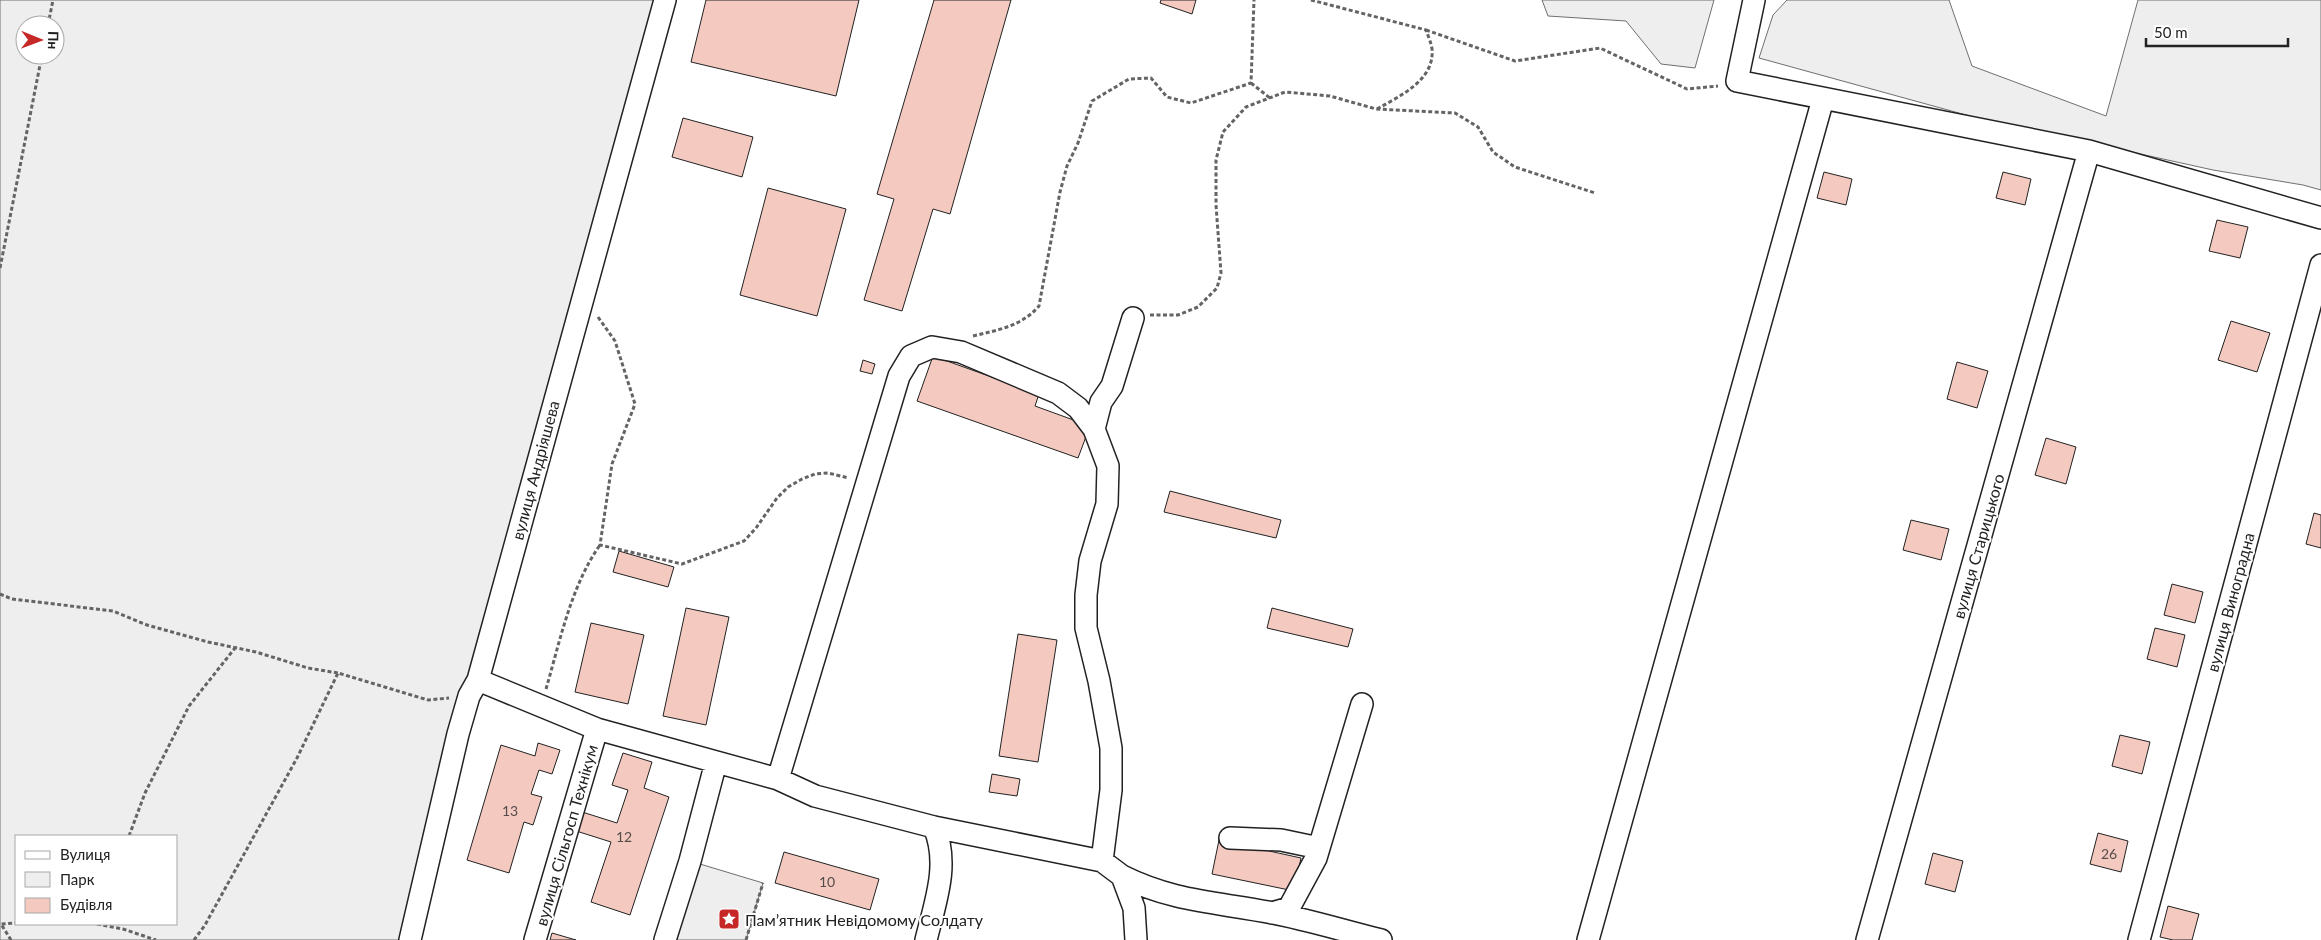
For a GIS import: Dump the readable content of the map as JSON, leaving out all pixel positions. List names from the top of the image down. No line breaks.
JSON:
{"streets":{"street":["вулиця Андріяшева","вулиця Старицького","вулиця Виноградна","вулиця Сільгосп Технікум"]},"crossings":[["вулиця Андріяшева","вулиця Сільгосп Технікум"]],"places":{"place":["Пам’ятник Невідомому Солдату"]},"house_numbers":["13","12","26","10"],"legend":["Вулиця","Парк","Будівля"],"scale_bar":"50 m","north":"right"}
